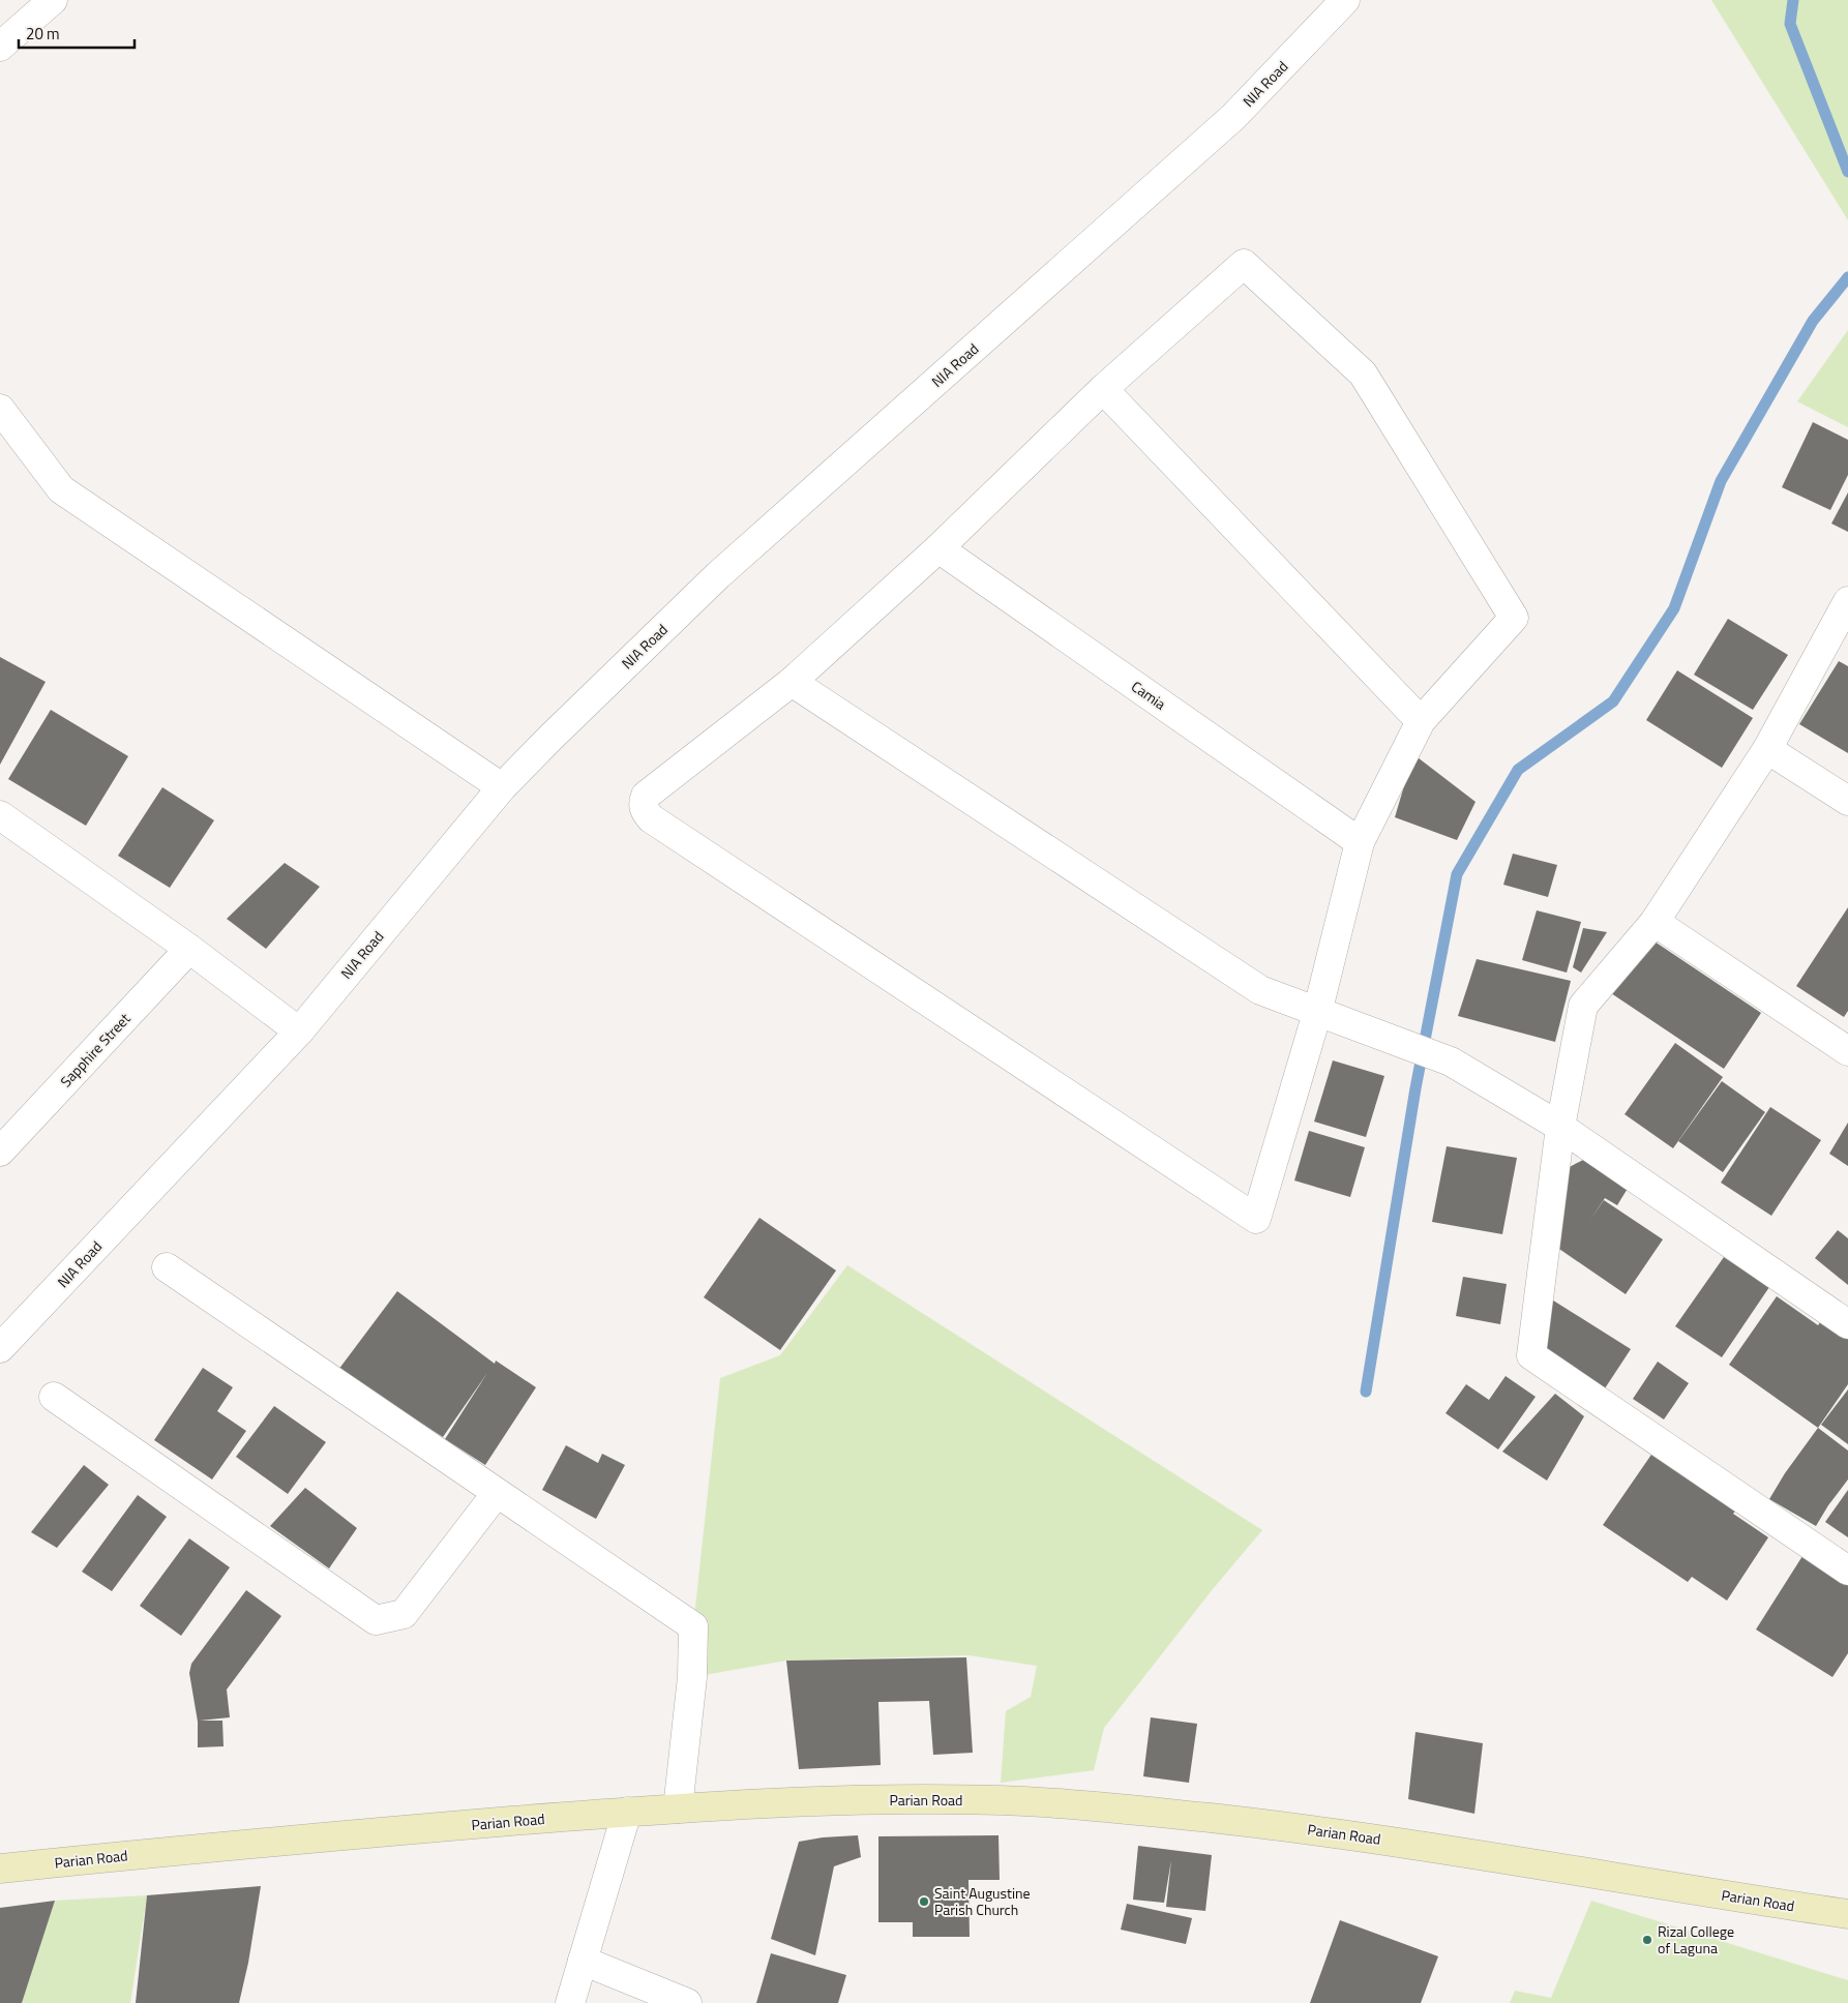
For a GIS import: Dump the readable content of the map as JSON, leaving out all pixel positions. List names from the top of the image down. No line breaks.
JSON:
{"streets":{"main road":["Parian Road"],"street":["NIA Road","Camia","Sapphire Street"]},"places":["Saint Augustine Parish Church","Rizal College of Laguna"],"scale_bar":"20 m"}
